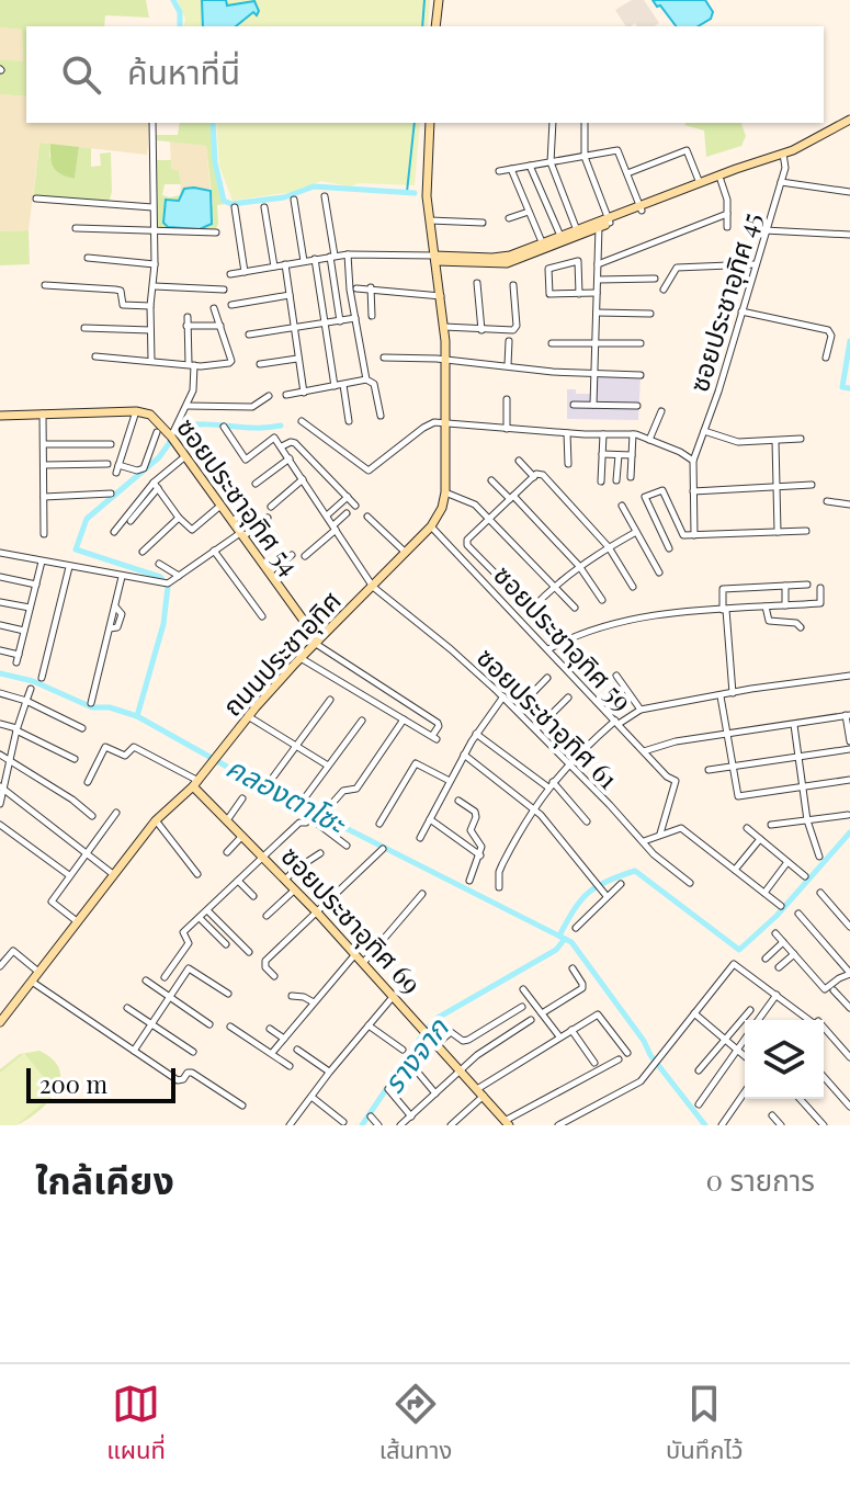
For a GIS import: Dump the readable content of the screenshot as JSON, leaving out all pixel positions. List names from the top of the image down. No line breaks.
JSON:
{"streets":{"main road":["ซอยประชาอุทิศ 54","ถนนประชาอุทิศ","ซอยประชาอุทิศ 69"],"street":["ซอยประชาอุทิศ 45","ซอยประชาอุทิศ 59","ซอยประชาอุทิศ 61"]},"crossings":[["ซอยประชาอุทิศ 54","ถนนประชาอุทิศ"],["ซอยประชาอุทิศ 59","ถนนประชาอุทิศ"],["ถนนประชาอุทิศ","ซอยประชาอุทิศ 61"],["ถนนประชาอุทิศ","ซอยประชาอุทิศ 69"]],"water":["คลองตาโซะ","รางจาก"],"scale_bar":"200 m","page":{"search":"ค้นหาที่นี่","scale":"200 m","heading":["ใกล้เคียง","0 รายการ"],"nav":["แผนที่","เส้นทาง","บันทึกไว้"]}}
